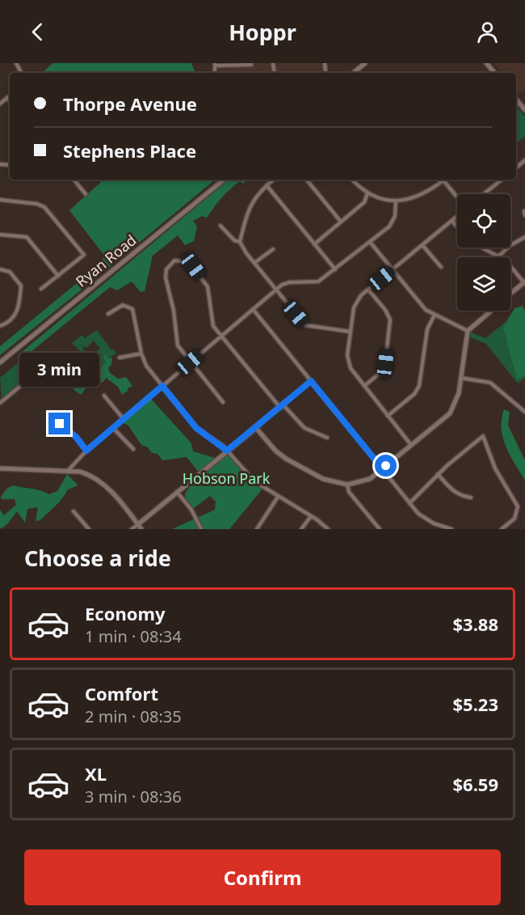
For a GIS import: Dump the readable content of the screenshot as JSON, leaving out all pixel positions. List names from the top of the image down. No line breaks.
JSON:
{"streets":{"street":["Ryan Road"]},"parks":["Hobson Park"],"page":{"header":"Hoppr","banner":["Thorpe Avenue","Stephens Place"],"bubble":"3 min","heading":"Choose a ride","list":[{"name":"Economy","note":"1 min · 08:34","value":"$3.88"},{"name":"Comfort","note":"2 min · 08:35","value":"$5.23"},{"name":"XL","note":"3 min · 08:36","value":"$6.59"}],"buttons":"Confirm"}}
